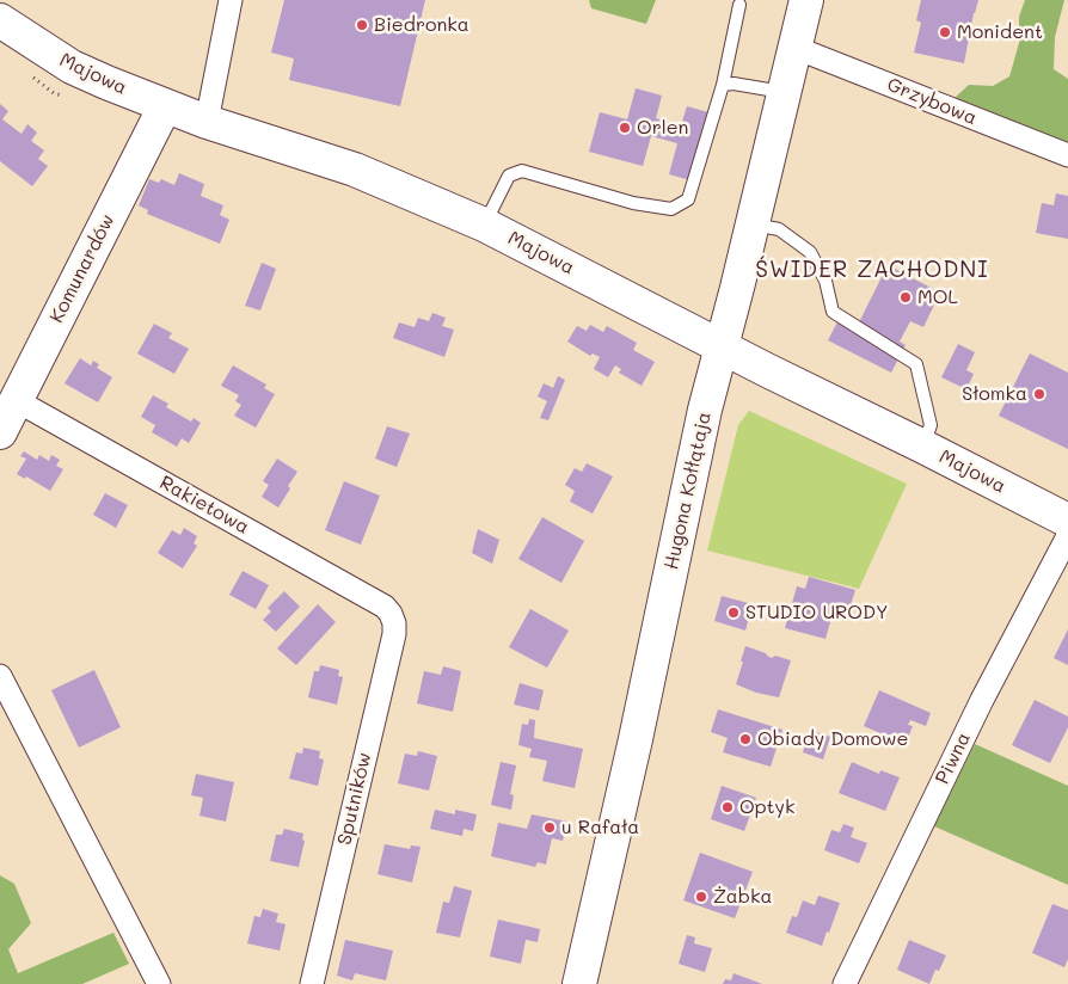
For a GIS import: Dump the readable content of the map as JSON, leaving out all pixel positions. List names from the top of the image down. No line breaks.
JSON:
{"streets":{"street":["Majowa","Grzybowa","Komunardów","Hugona Kołłątaja","Rakietowa","Piwna","Sputników"]},"crossings":[["Majowa","Komunardów"],["Majowa","Hugona Kołłątaja"],["Majowa","Piwna"],["Grzybowa","Hugona Kołłątaja"],["Komunardów","Rakietowa"],["Rakietowa","Sputników"]],"districts":["ŚWIDER ZACHODNI"],"places":["Biedronka","Monident","Orlen","MOL","Słomka","STUDIO URODY","Obiady Domowe","Optyk","u Rafała","Żabka"]}
